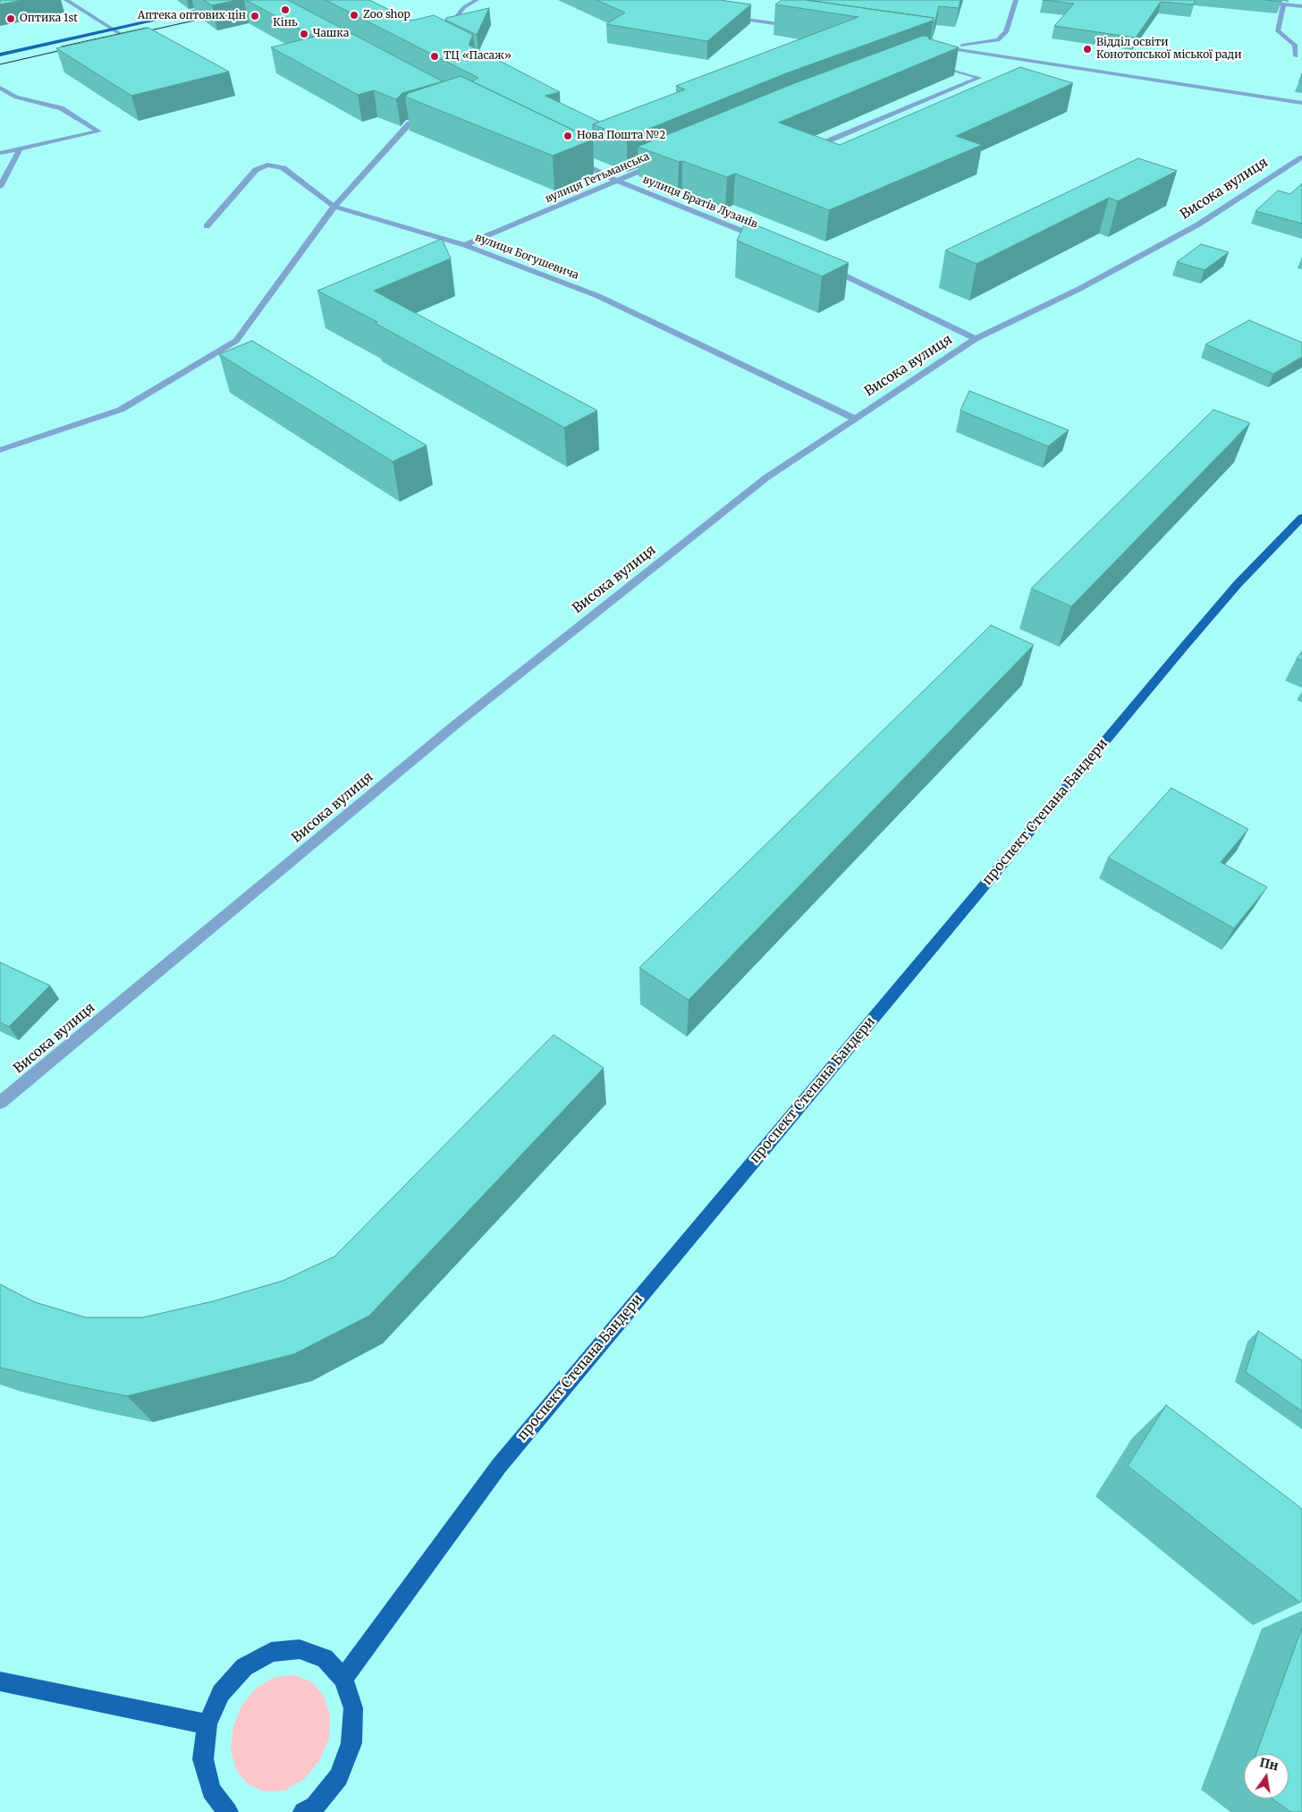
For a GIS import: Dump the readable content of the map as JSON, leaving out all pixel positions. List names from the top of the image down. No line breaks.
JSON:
{"streets":{"main road":["проспект Степана Бандери"],"street":["вулиця Гетьманська","Висока вулиця","вулиця Братів Лузанів","вулиця Богушевича"]},"crossings":[["вулиця Гетьманська","вулиця Братів Лузанів"],["вулиця Гетьманська","вулиця Богушевича"],["Висока вулиця","вулиця Богушевича"]],"places":["Кінь","Zoo shop","Аптека оптових цін","Оптика 1st","Чашка","Відділ освіти Конотопської міської ради","ТЦ «Пасаж»","Нова Пошта №2"],"north":"top"}
